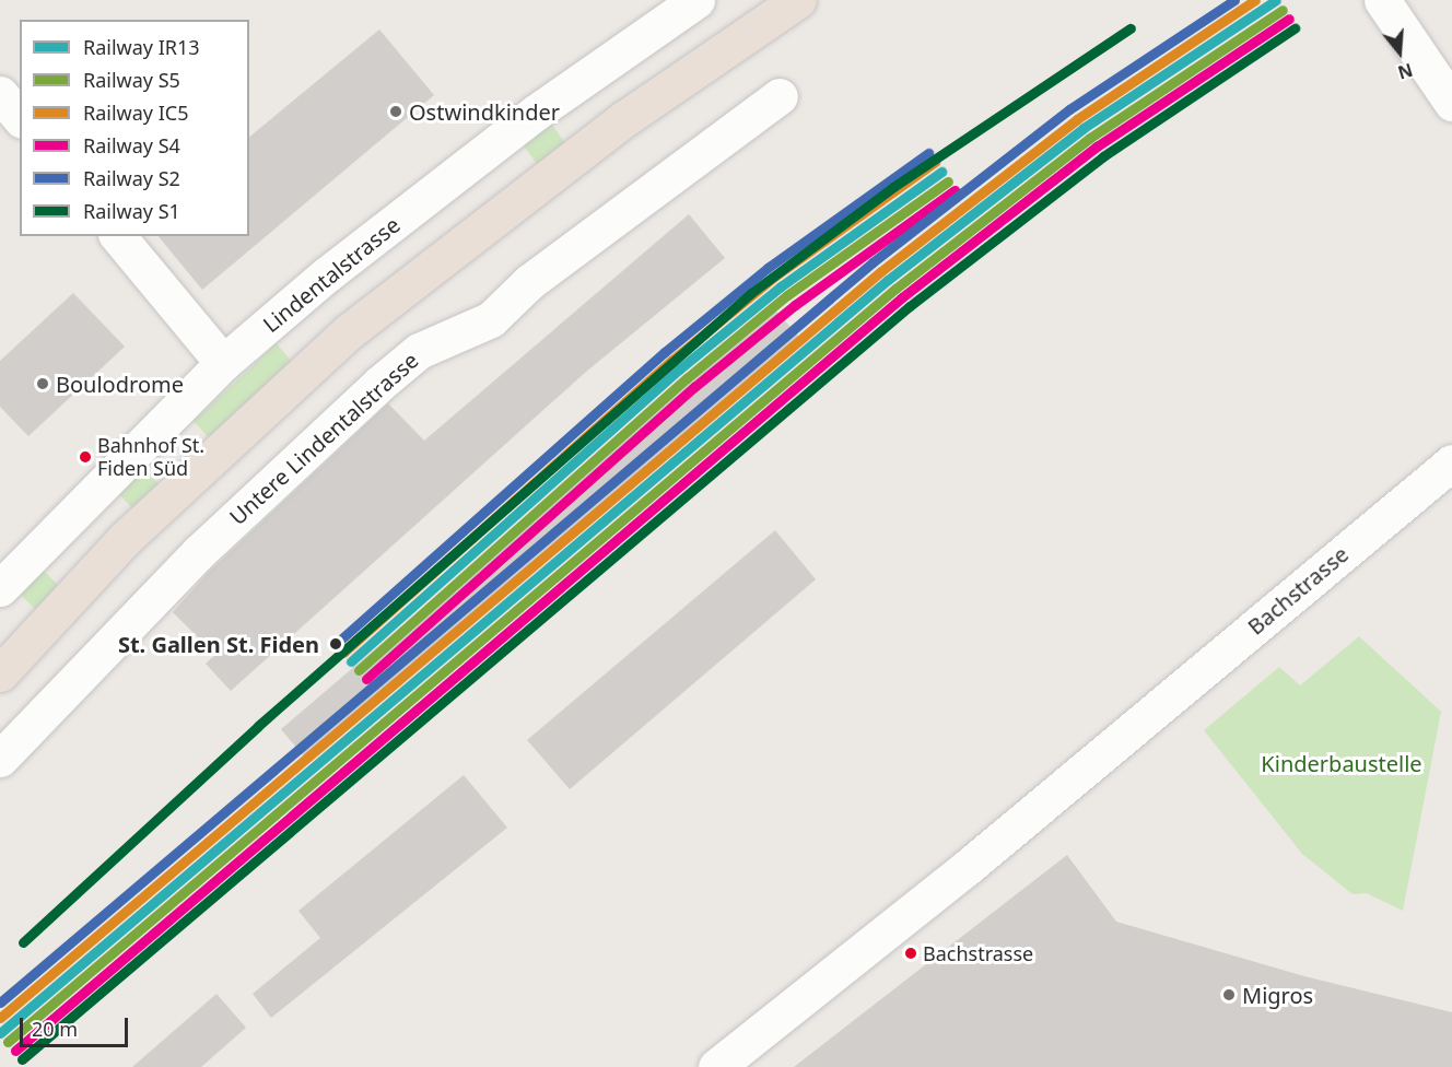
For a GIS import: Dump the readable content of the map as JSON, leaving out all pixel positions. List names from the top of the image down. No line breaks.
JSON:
{"streets":{"street":["Lindentalstrasse","Untere Lindentalstrasse","Bachstrasse"]},"parks":["Kinderbaustelle"],"places":["Ostwindkinder","Boulodrome","Bahnhof St. Fiden Süd","St. Gallen St. Fiden","Bachstrasse","Migros"],"lines":["rail line IR13","rail line IC5","rail line S2","rail line S5","rail line S4","rail line S1"],"legend":["Railway IR13","Railway S5","Railway IC5","Railway S4","Railway S2","Railway S1"],"scale_bar":"20 m","north":"bottom"}
